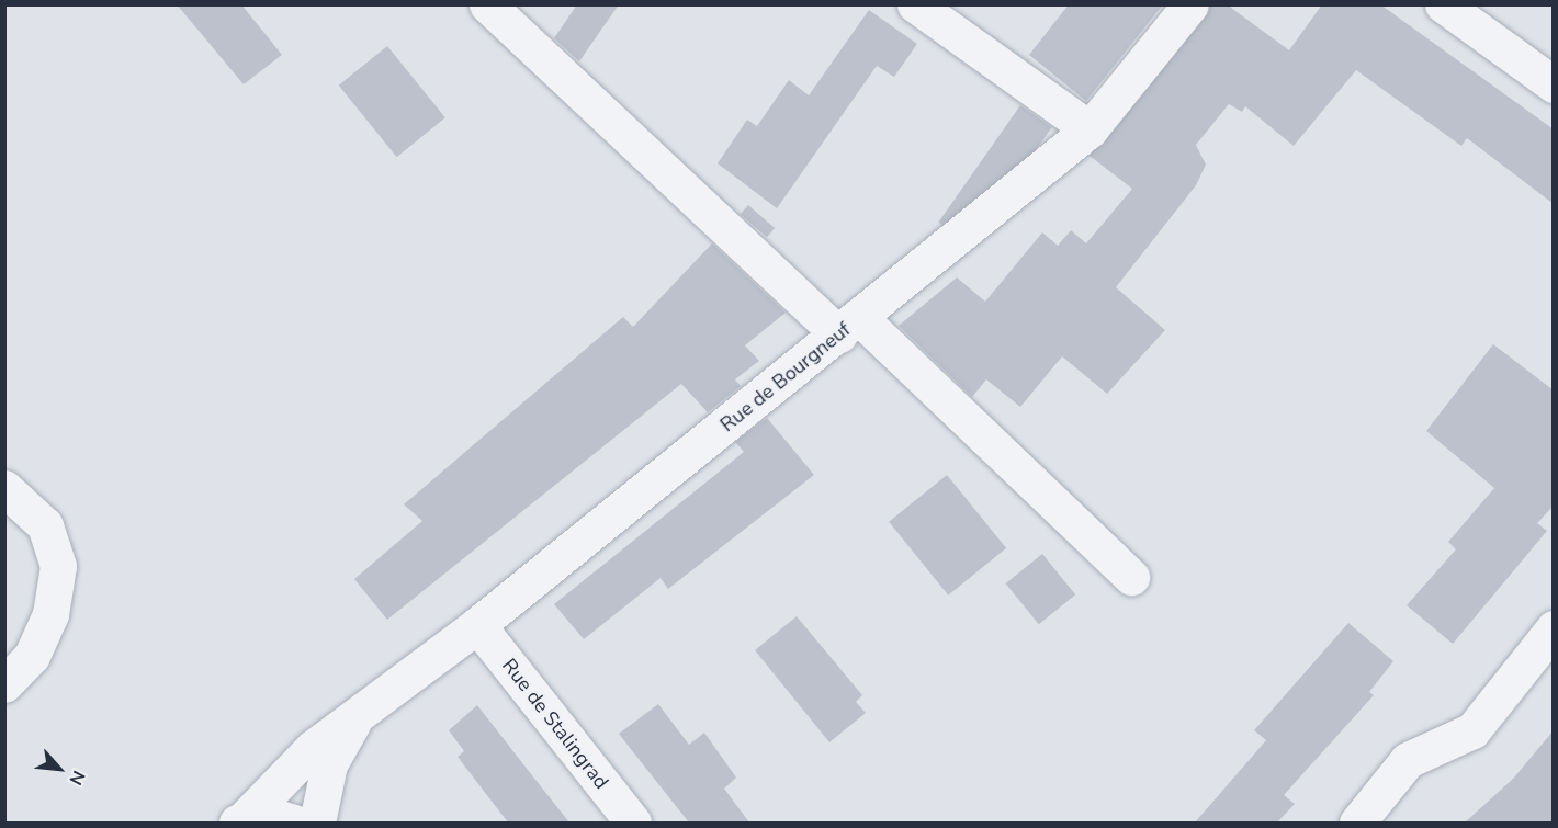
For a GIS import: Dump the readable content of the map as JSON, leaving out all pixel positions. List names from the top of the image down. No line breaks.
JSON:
{"streets":{"street":["Rue de Bourgneuf","Rue de Stalingrad"]},"crossings":[["Rue de Bourgneuf","Rue de Stalingrad"]],"north":"bottom right"}
